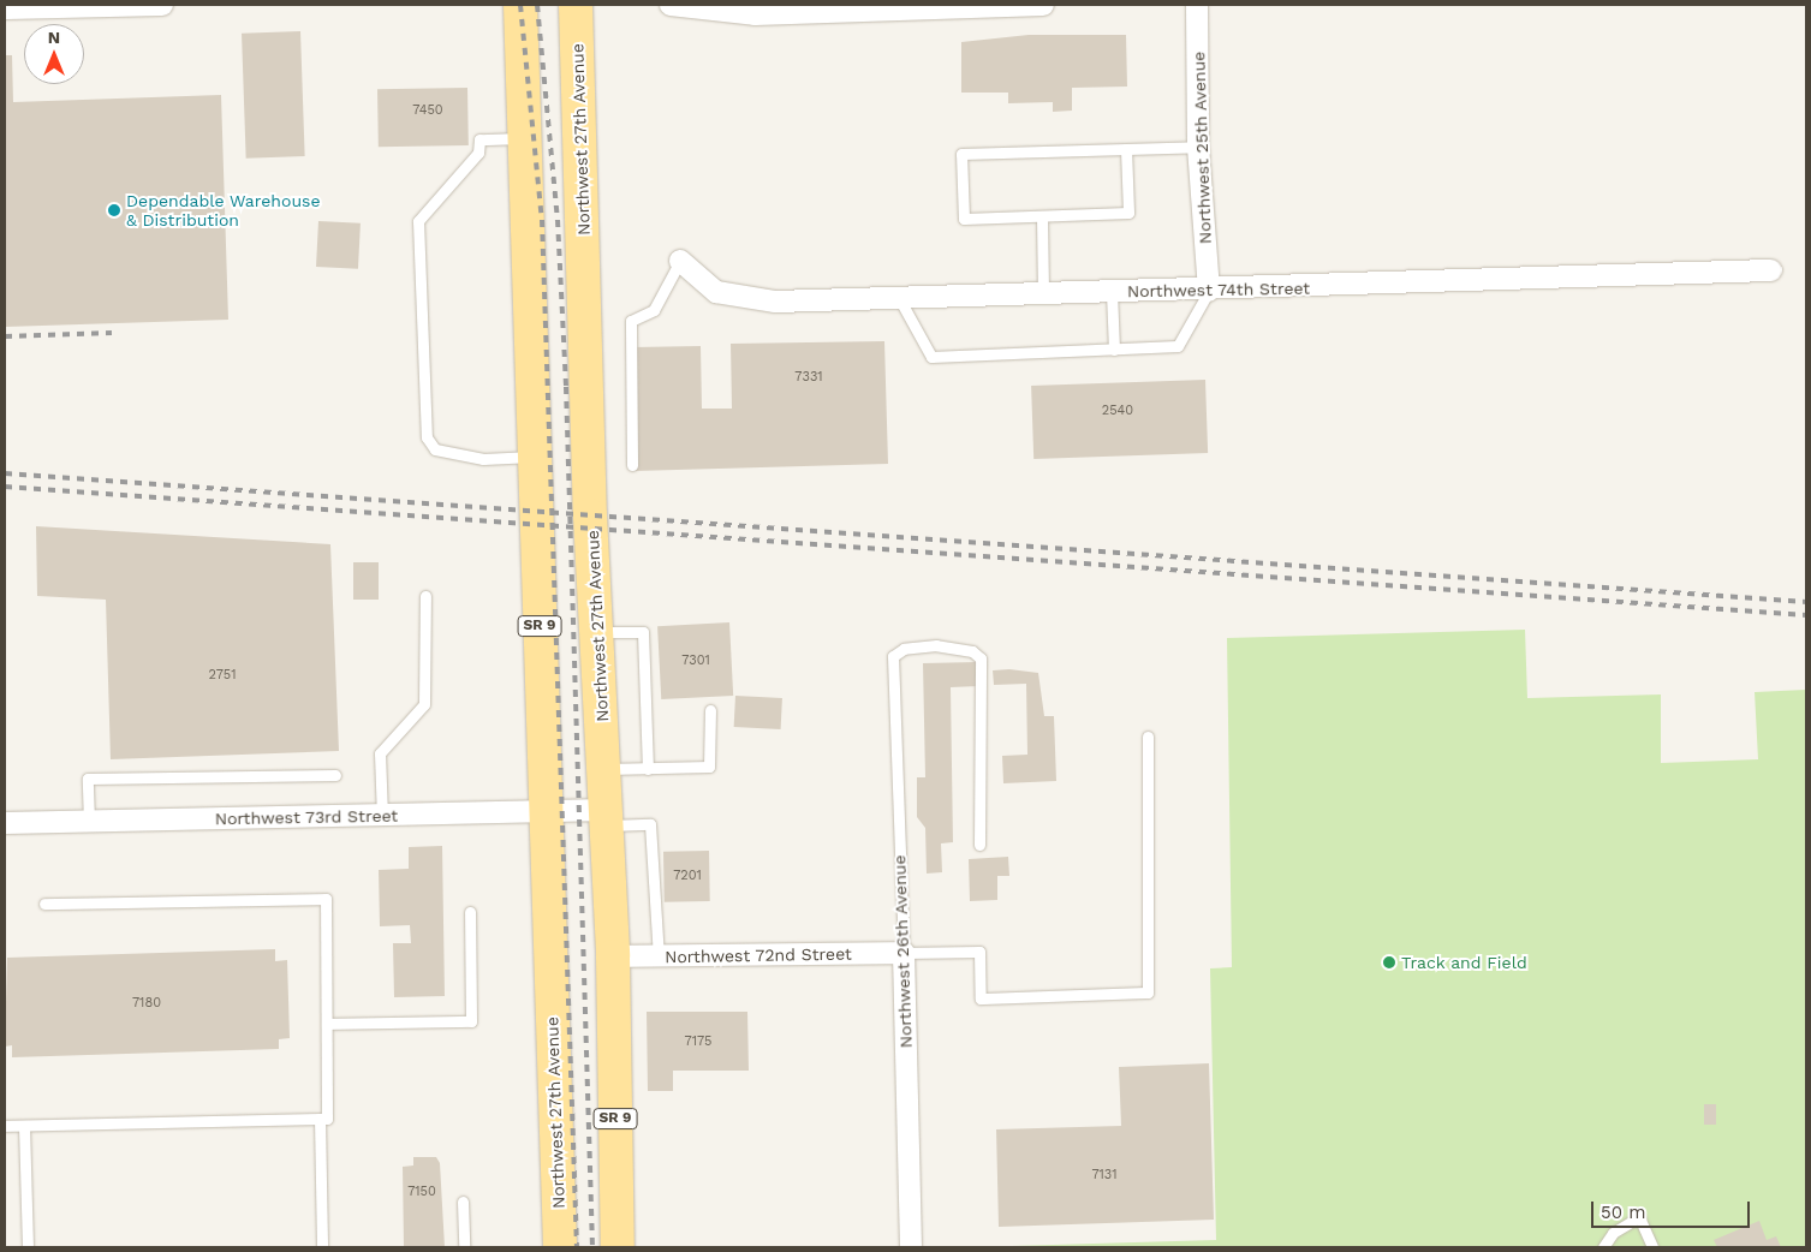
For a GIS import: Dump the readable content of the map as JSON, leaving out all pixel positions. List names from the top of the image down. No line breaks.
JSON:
{"streets":{"main road":["Northwest 27th Avenue","SR 9"],"street":["Northwest 25th Avenue","Northwest 74th Street","Northwest 73rd Street","Northwest 26th Avenue","Northwest 72nd Street"]},"crossings":[["Northwest 27th Avenue","Northwest 73rd Street"],["Northwest 27th Avenue","Northwest 72nd Street"],["Northwest 25th Avenue","Northwest 74th Street"],["Northwest 26th Avenue","Northwest 72nd Street"]],"places":["Dependable Warehouse & Distribution","Track and Field"],"house_numbers":["7450","7331","2540","7301","2751","7201","7180","7175","7131","7150"],"scale_bar":"50 m","north":"top"}
